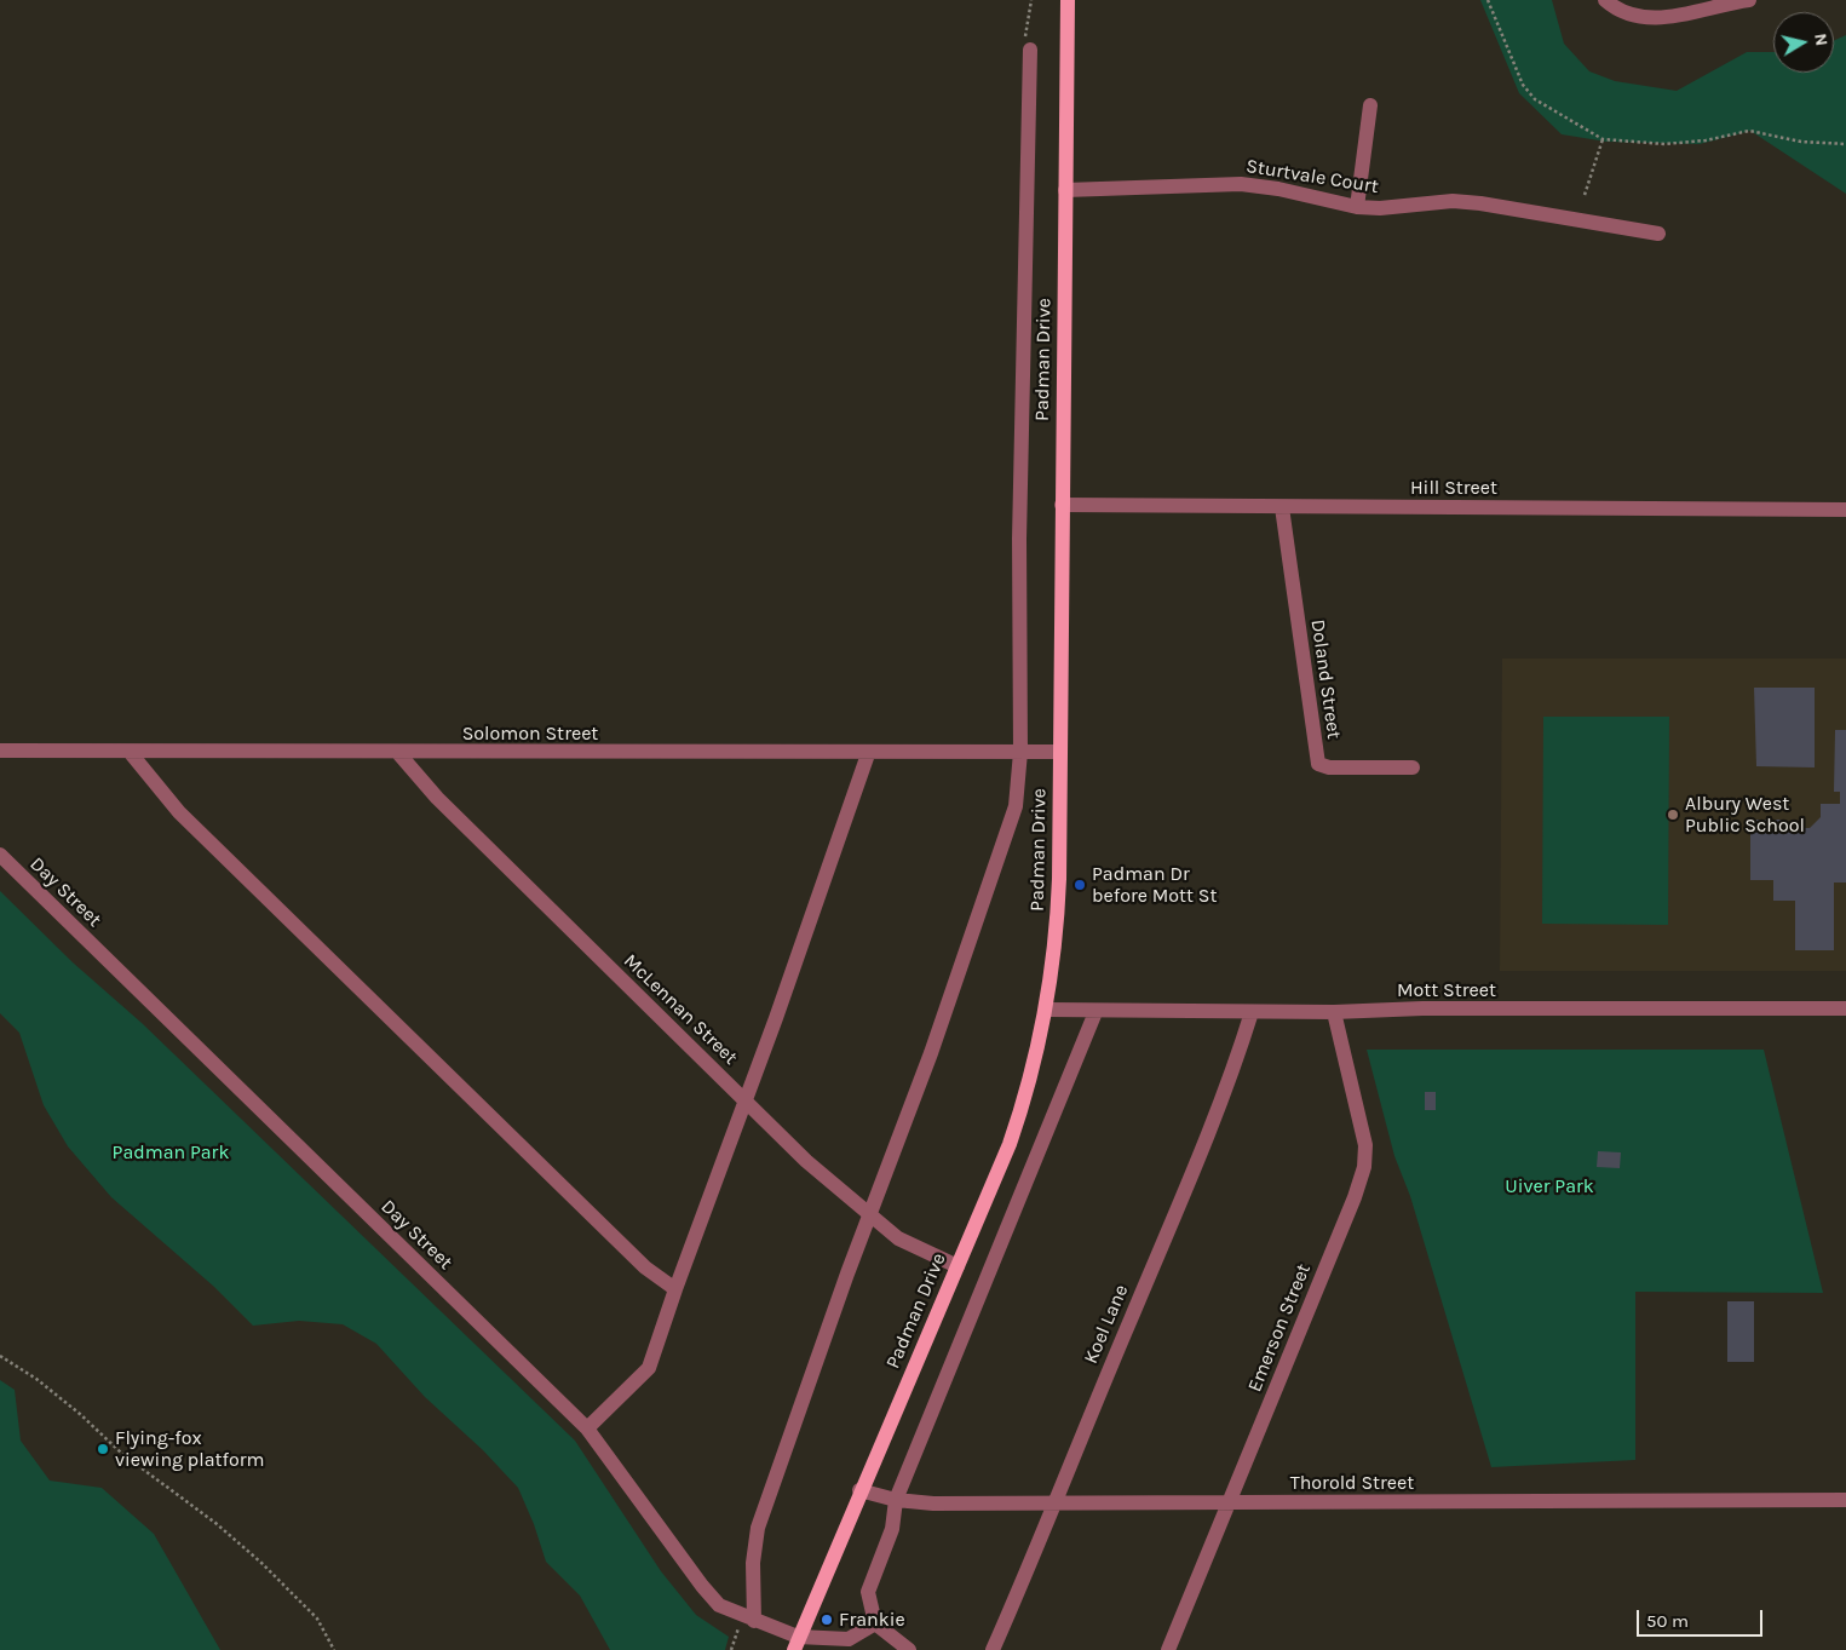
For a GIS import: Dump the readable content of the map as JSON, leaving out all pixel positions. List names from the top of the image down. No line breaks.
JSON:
{"streets":{"main road":["Padman Drive"],"street":["Sturtvale Court","Hill Street","Doland Street","Solomon Street","Day Street","Mott Street","McLennan Street","Koel Lane","Emerson Street","Thorold Street"]},"crossings":[["Sturtvale Court","Padman Drive"],["Padman Drive","Hill Street"],["Padman Drive","Solomon Street"],["Padman Drive","Day Street"],["Padman Drive","Mott Street"],["Padman Drive","McLennan Street"],["Padman Drive","Thorold Street"],["Hill Street","Doland Street"],["Solomon Street","McLennan Street"],["Mott Street","Koel Lane"],["Mott Street","Emerson Street"],["Koel Lane","Thorold Street"],["Emerson Street","Thorold Street"]],"parks":["Padman Park","Uiver Park"],"places":["Albury West Public School","Padman Dr before Mott St","Flying-fox viewing platform","Frankie"],"scale_bar":"50 m","north":"right"}
